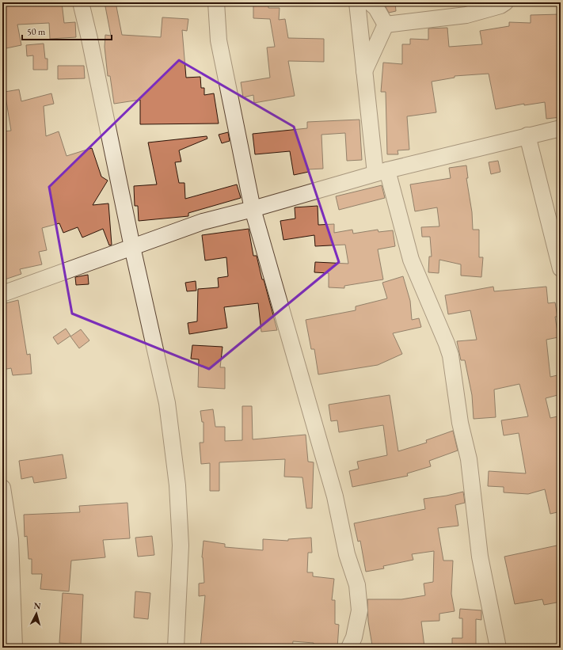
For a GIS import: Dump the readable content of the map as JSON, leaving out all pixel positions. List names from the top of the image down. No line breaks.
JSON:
{"scale_bar":"50 m","north":"top"}
